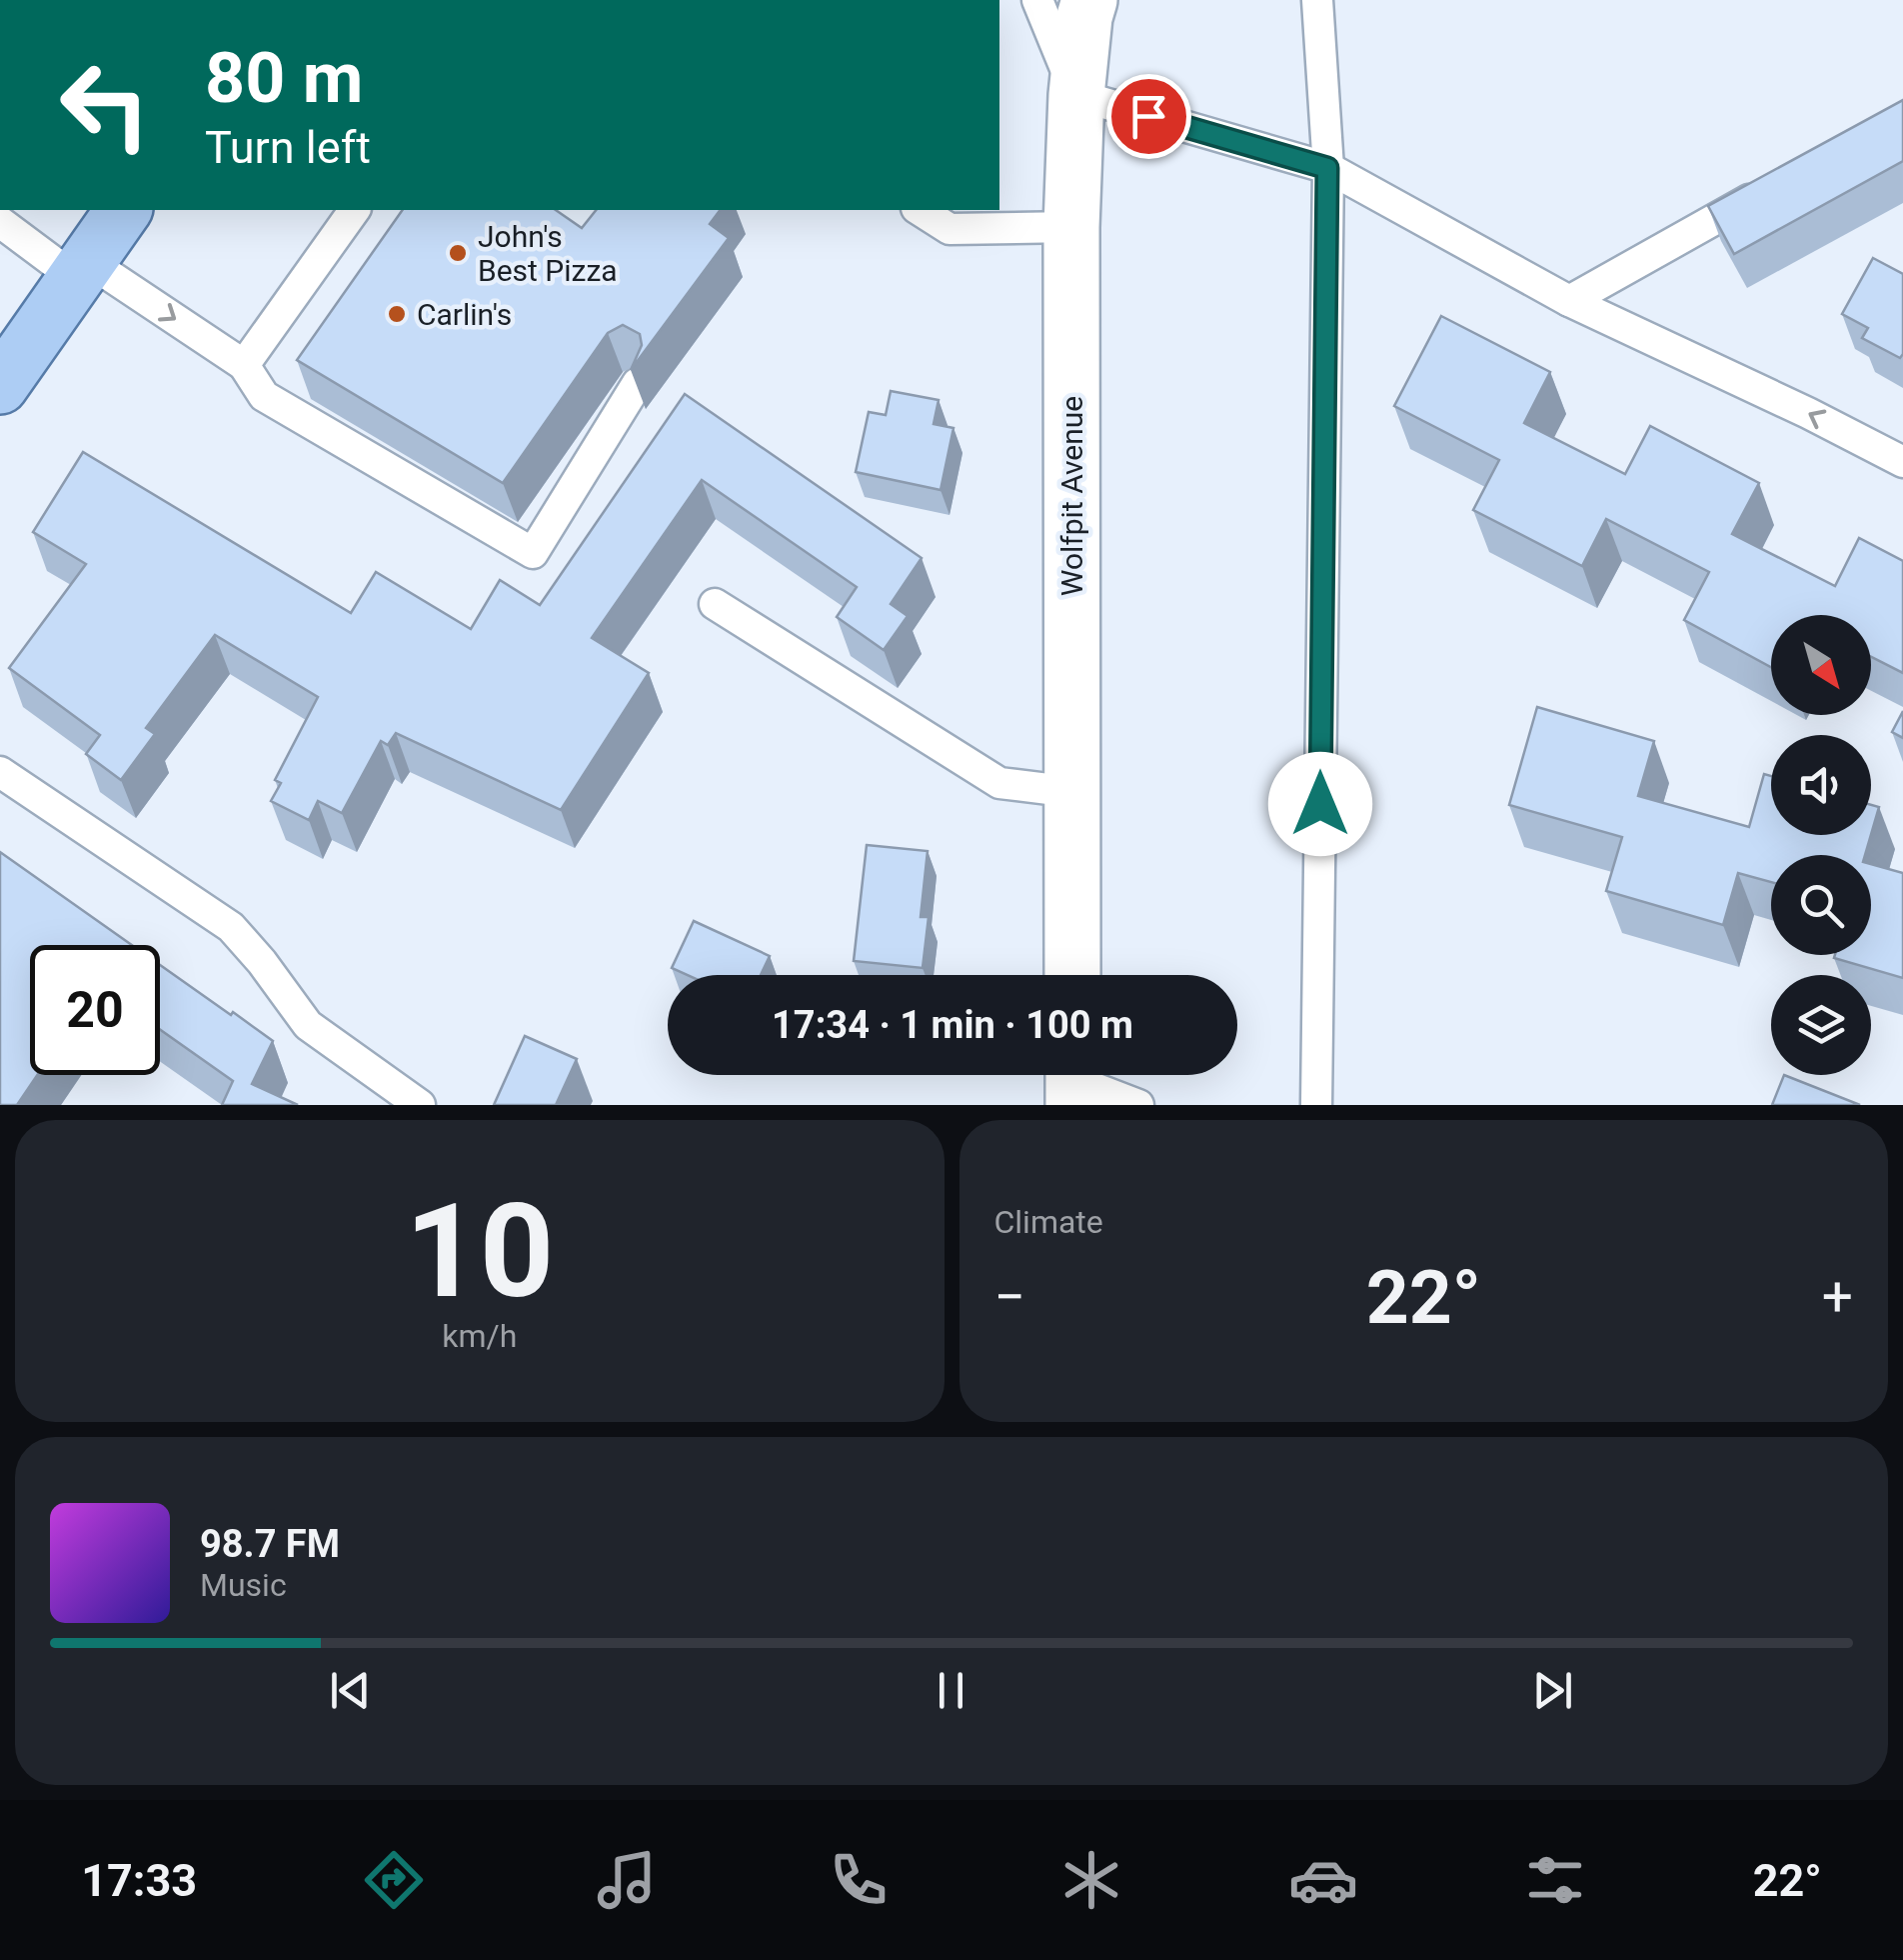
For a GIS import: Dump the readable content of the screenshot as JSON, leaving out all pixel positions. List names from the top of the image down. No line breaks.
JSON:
{"streets":{"street":["Wolfpit Avenue"]},"places":["John's Best Pizza","Carlin's"],"north":"bottom right","page":{"turn":["80 m","Turn left"],"limit":"20","trip":"17:34 · 1 min · 100 m","tile":[["10","km/h"],"Climate"],"heat":["−","22°","+"],"song":["98.7 FM","Music"],"tabs":["17:33","22°"]}}
